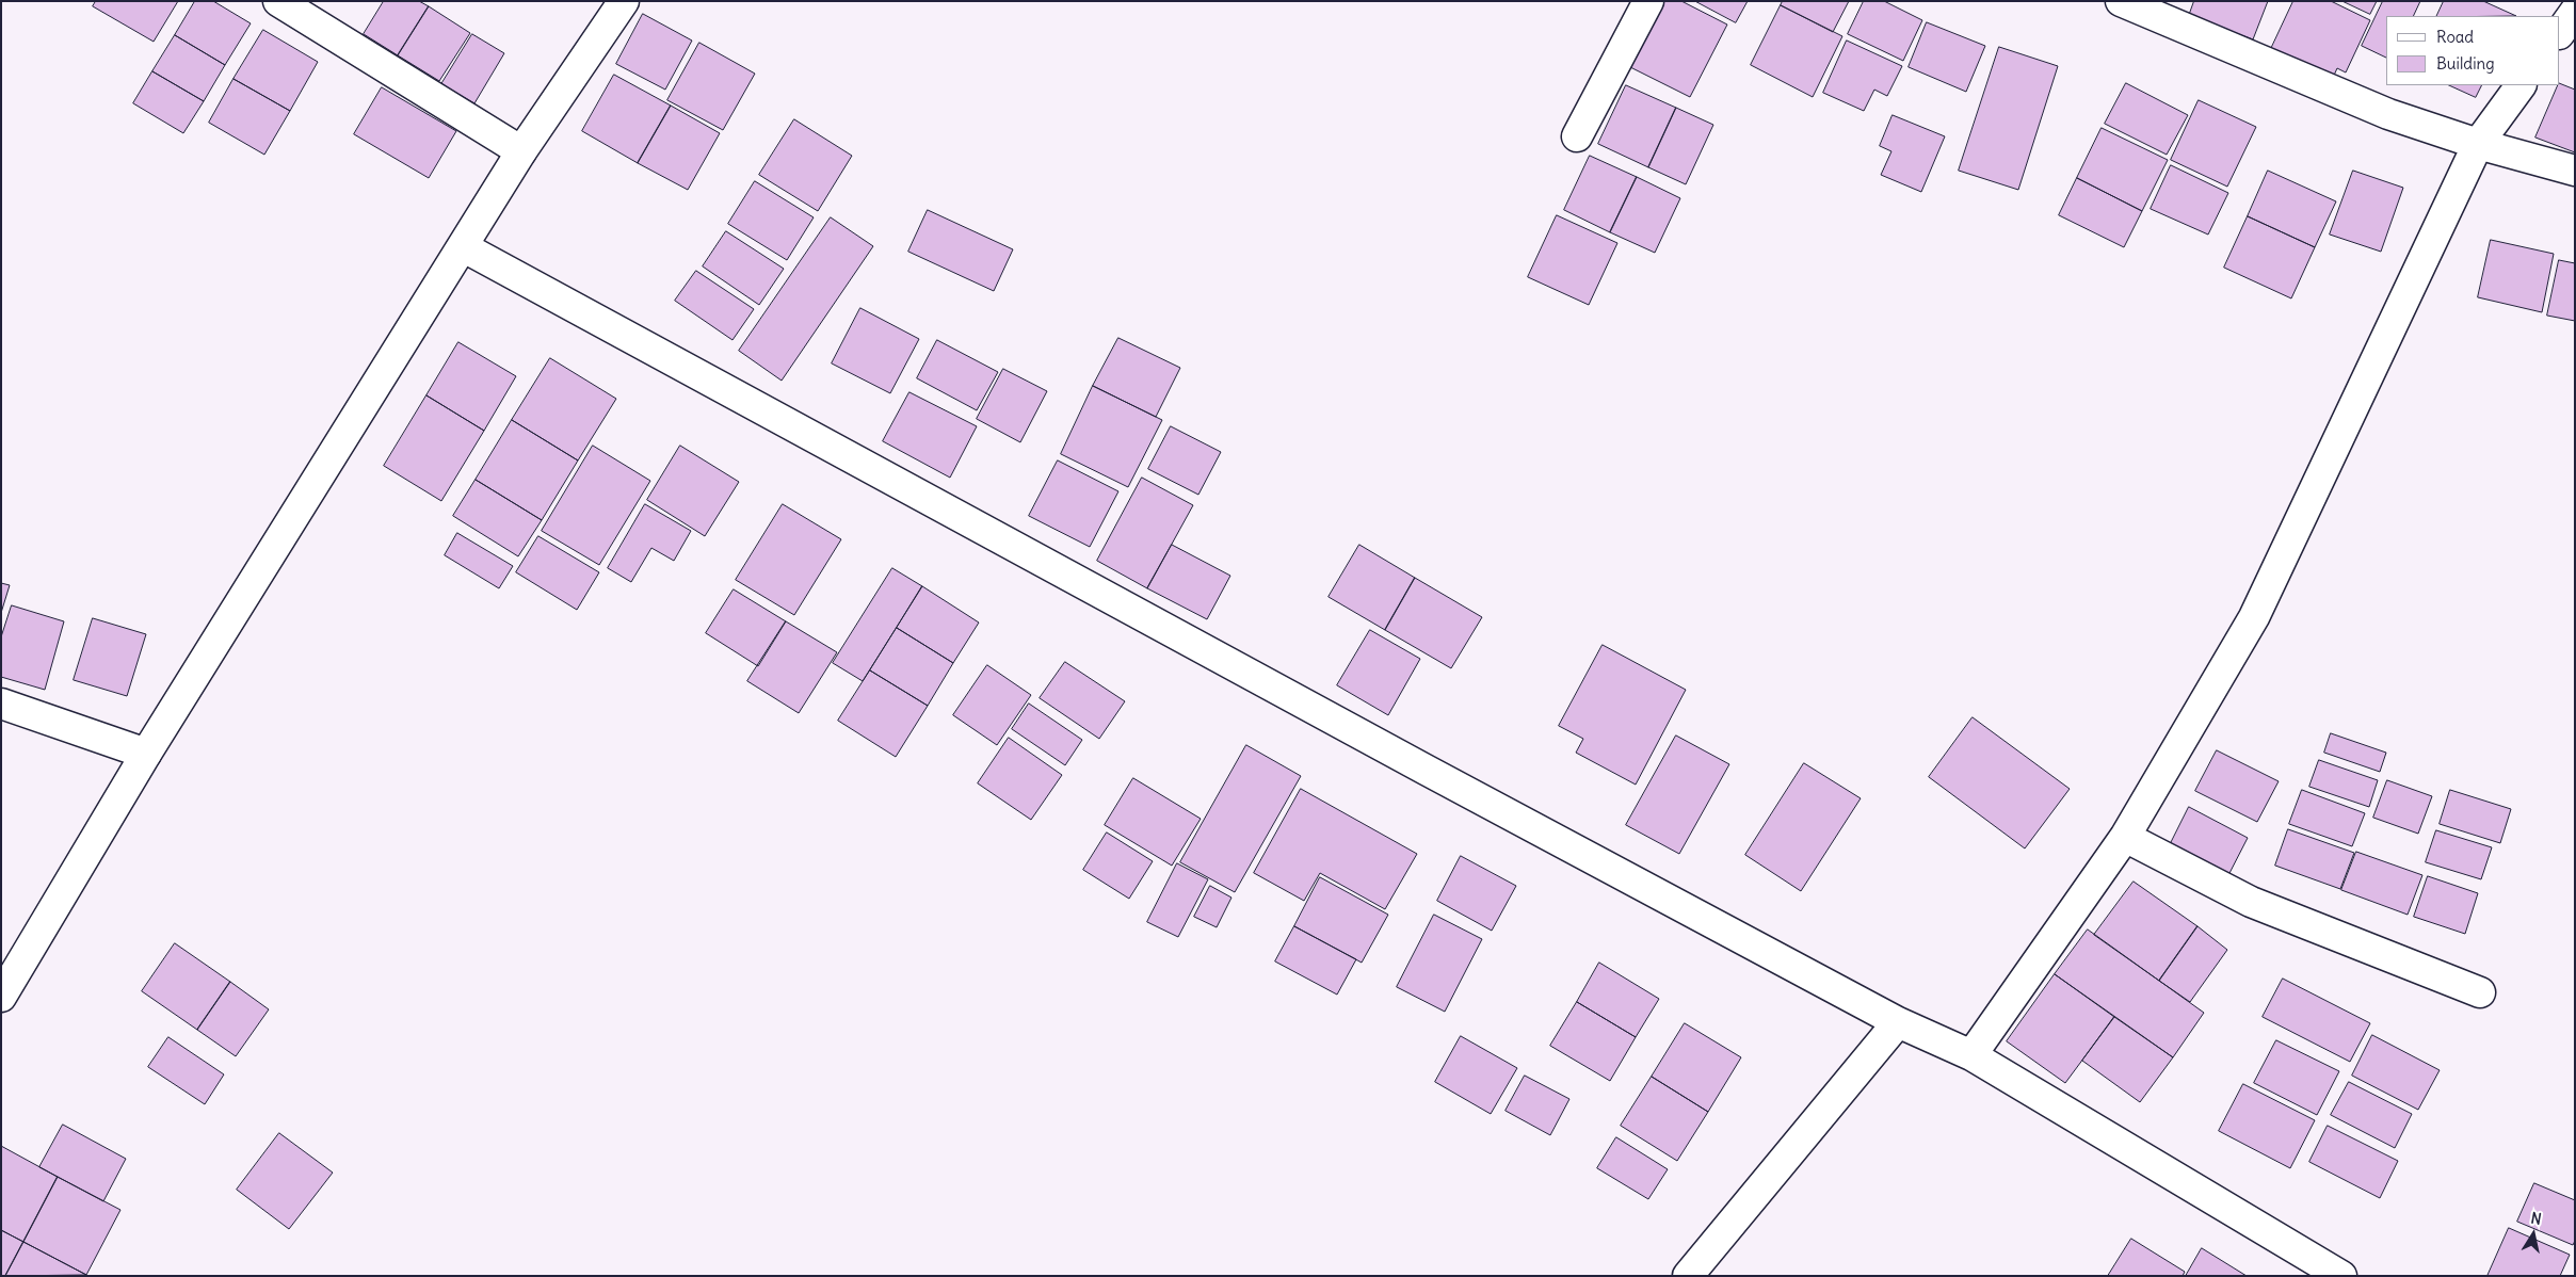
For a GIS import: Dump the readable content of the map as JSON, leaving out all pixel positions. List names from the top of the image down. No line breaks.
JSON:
{"legend":["Road","Building"],"north":"top"}
